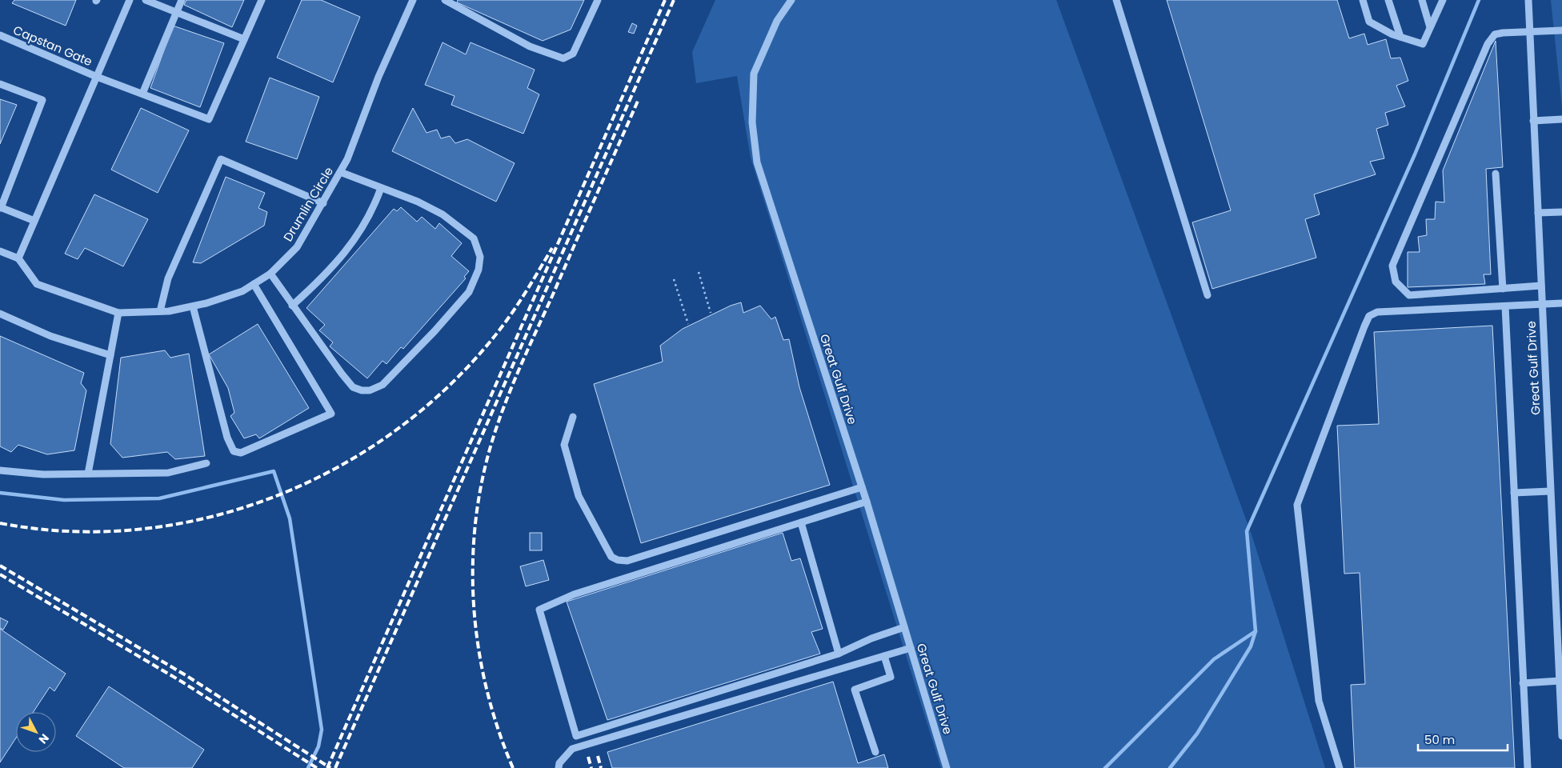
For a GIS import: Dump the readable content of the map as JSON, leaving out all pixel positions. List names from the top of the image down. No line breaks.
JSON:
{"streets":{"street":["Capstan Gate","Drumlin Circle","Great Gulf Drive"]},"scale_bar":"50 m","north":"bottom right"}
